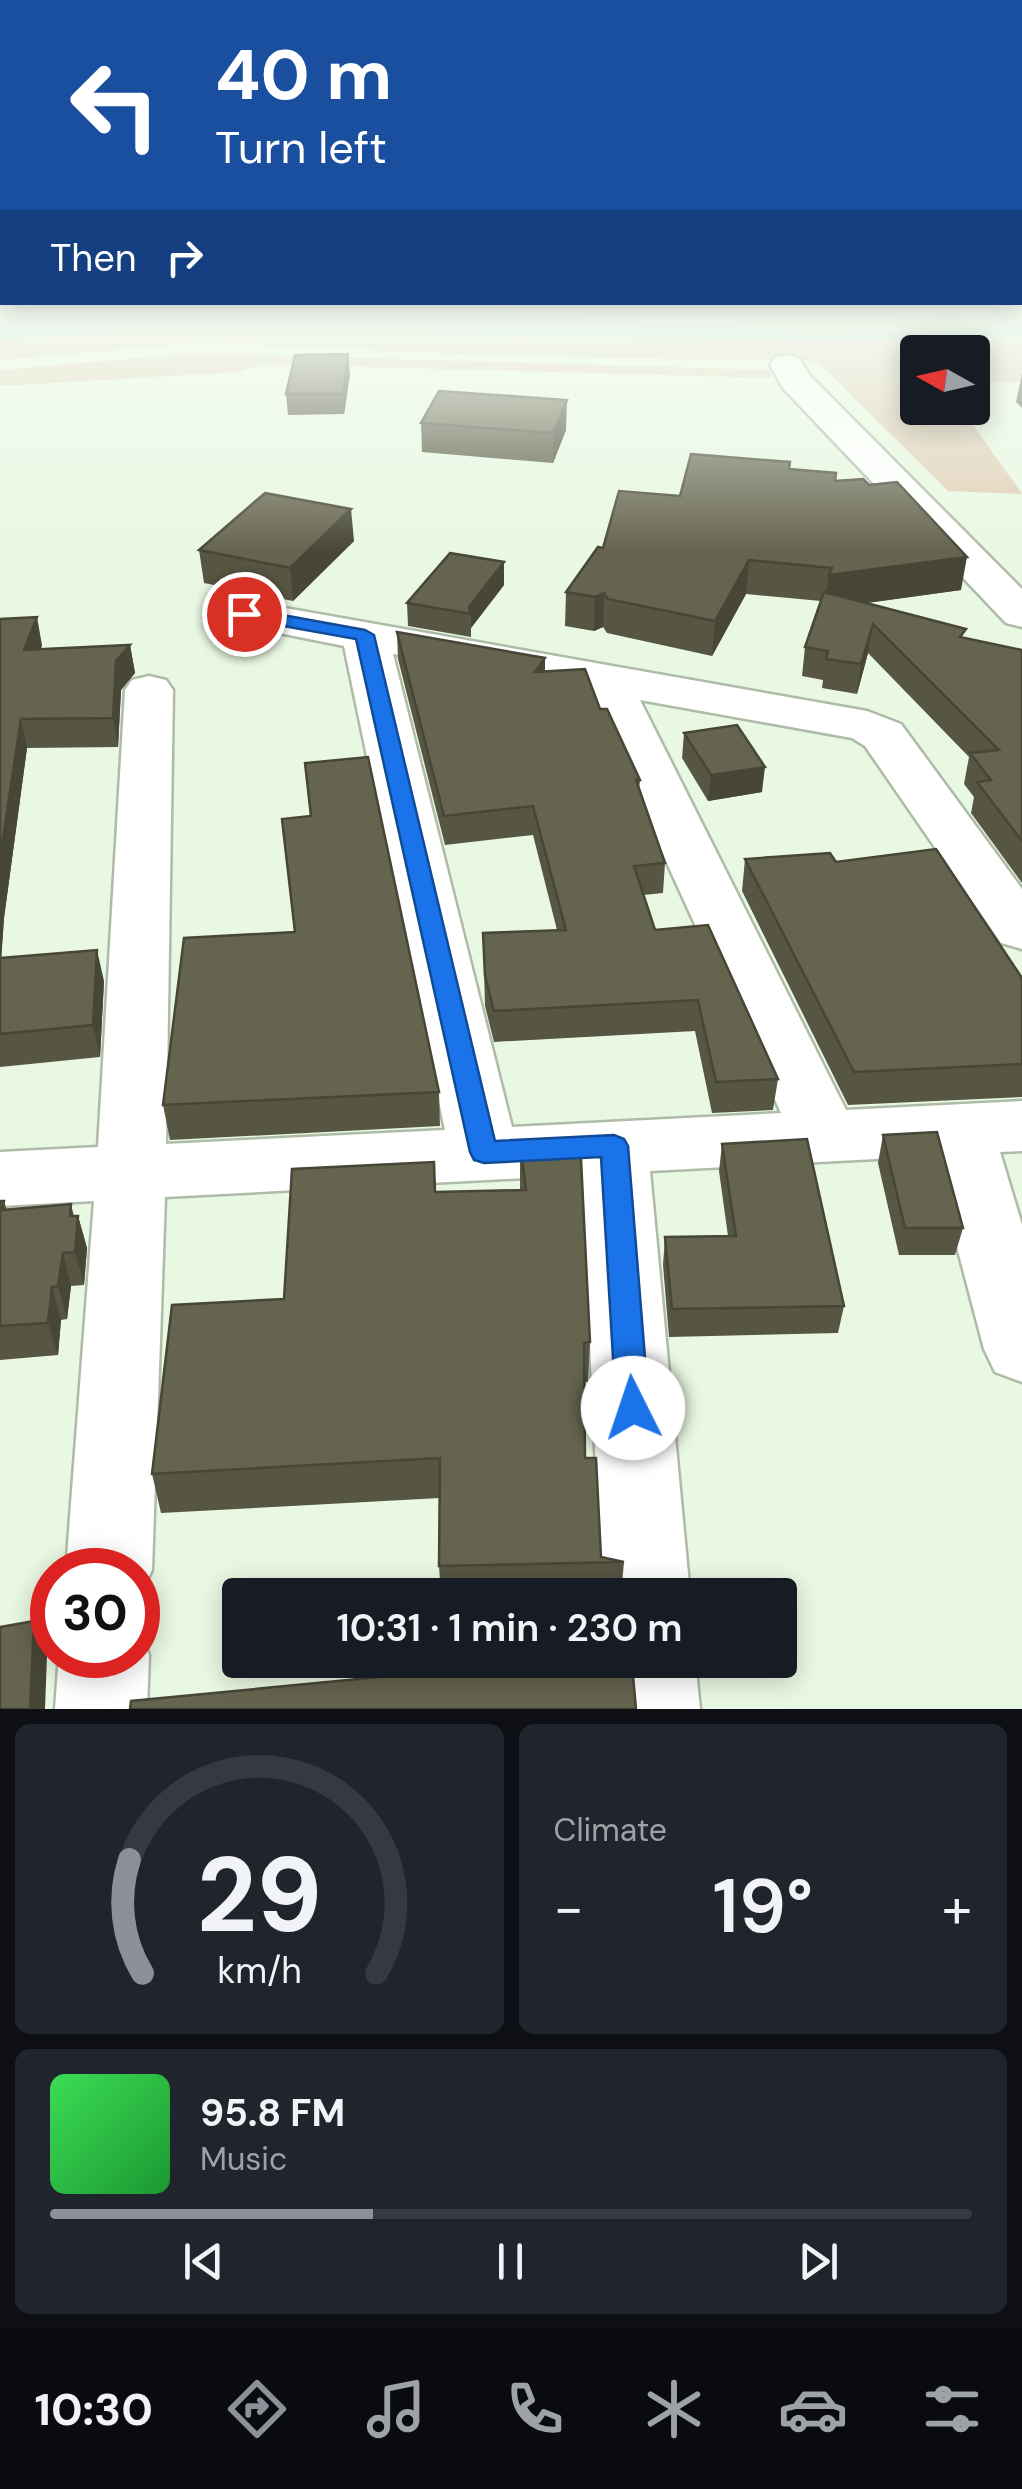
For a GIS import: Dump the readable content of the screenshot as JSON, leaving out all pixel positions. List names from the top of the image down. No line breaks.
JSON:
{"north":"left","page":{"turn":["40 m","Turn left"],"then":"Then","limit":"30","trip":"10:31 · 1 min · 230 m","tile":"Climate","heat":["−","19°","+"],"song":["95.8 FM","Music"],"tabs":"10:30","gauge":["29","km/h"]}}
